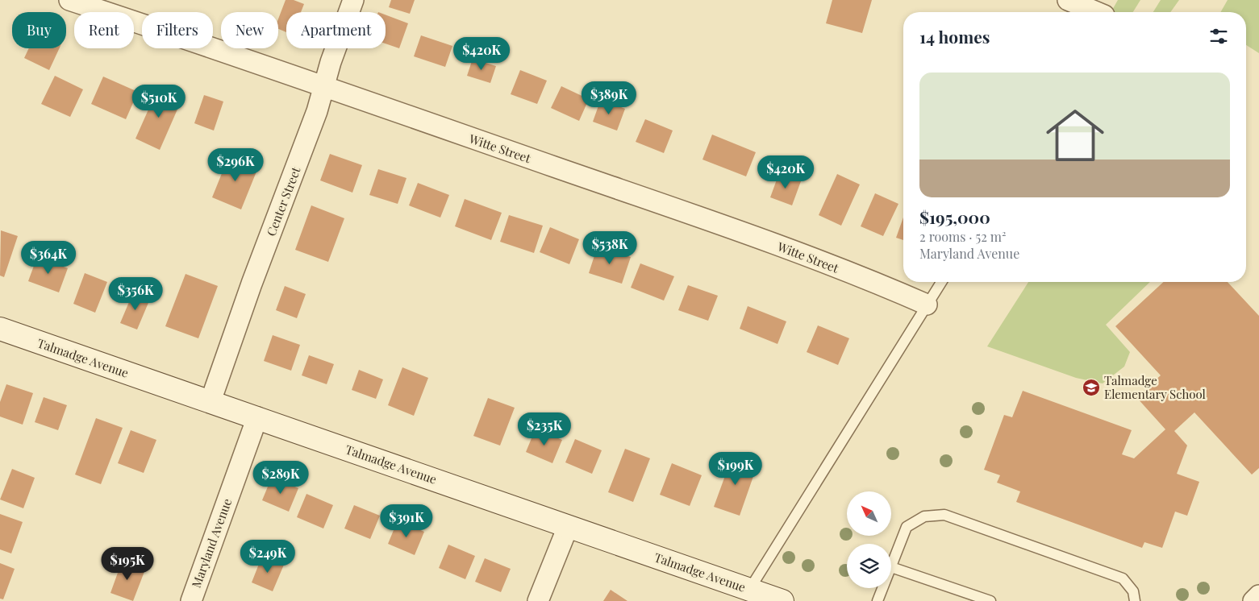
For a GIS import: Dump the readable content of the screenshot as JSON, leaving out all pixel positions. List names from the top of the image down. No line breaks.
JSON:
{"streets":{"street":["Witte Street","Center Street","Talmadge Avenue","Maryland Avenue"]},"crossings":[["Witte Street","Center Street"],["Center Street","Talmadge Avenue"],["Talmadge Avenue","Maryland Avenue"]],"places":{"school or university":["Talmadge Elementary School"]},"north":"top left","page":{"chip":["Buy","Rent","Filters","New","Apartment"],"heading":"14 homes","price":["$420K","$389K","$510K","$296K","$420K","$538K","$364K","$356K","$235K","$199K","$289K","$391K","$249K","$195K"],"list":[{"name":"$195,000","note":"2 rooms · 52 m² · Maryland Avenue"}]}}
